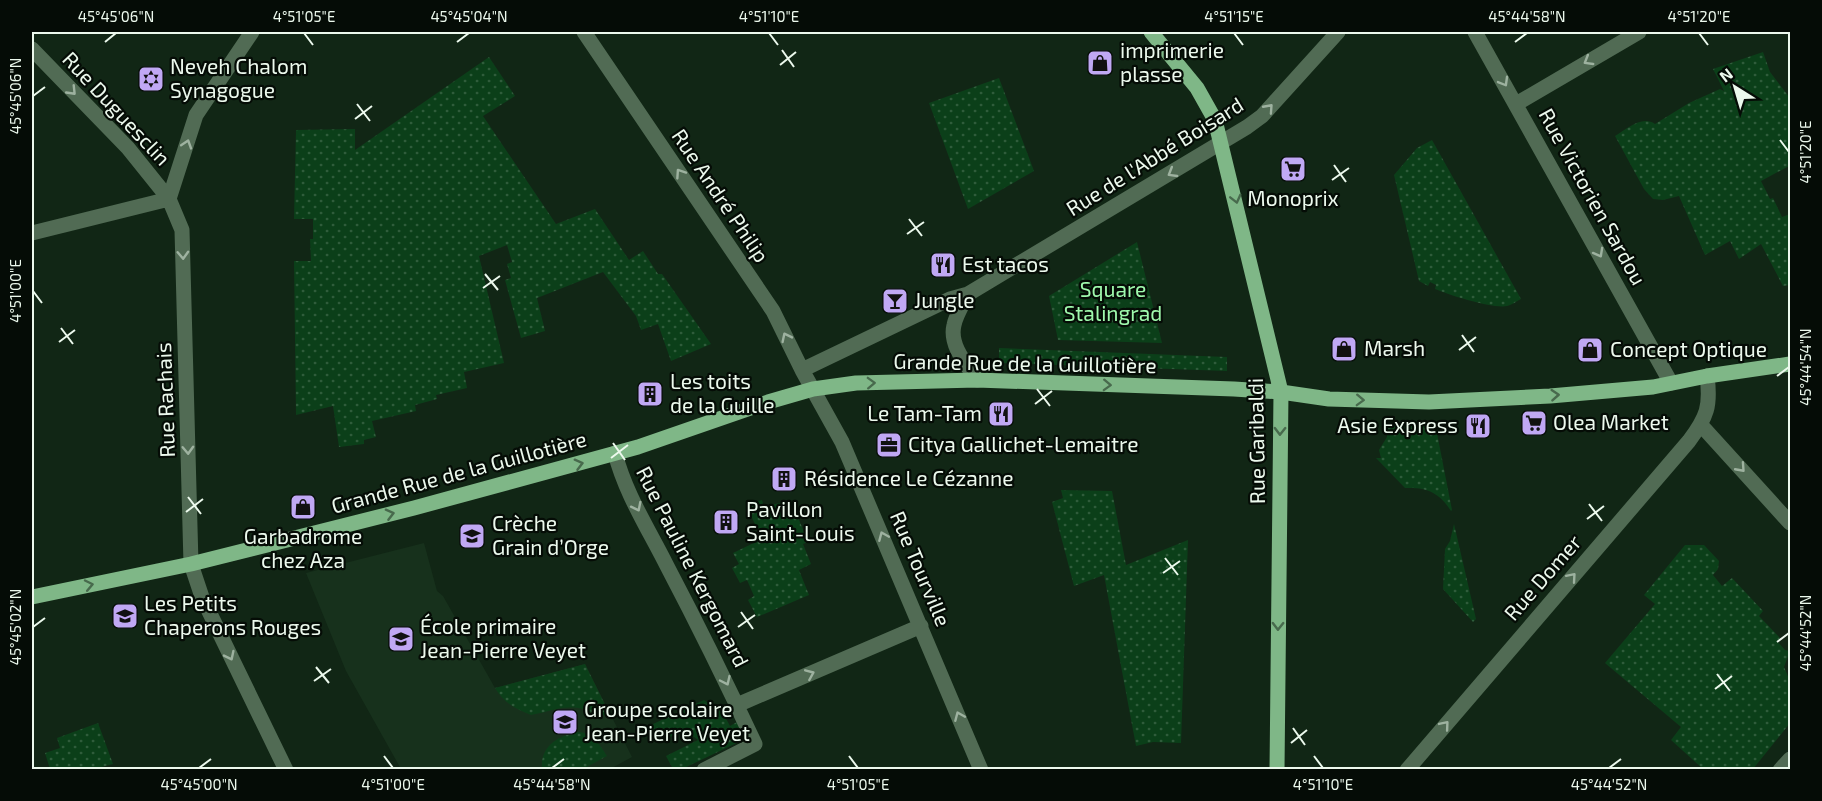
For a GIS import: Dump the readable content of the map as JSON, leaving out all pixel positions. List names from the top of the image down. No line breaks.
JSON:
{"streets":{"main road":["Grande Rue de la Guillotière","Rue Garibaldi"],"street":["Rue Duguesclin","Rue de l'Abbé Boisard","Rue André Philip","Rue Victorien Sardou","Rue Rachais","Rue Pauline Kergomard","Rue Tourville","Rue Domer"]},"crossings":[["Rue Duguesclin","Rue Rachais"],["Rue de l'Abbé Boisard","Grande Rue de la Guillotière"],["Rue de l'Abbé Boisard","Rue Garibaldi"],["Rue André Philip","Grande Rue de la Guillotière"],["Rue André Philip","Rue Tourville"],["Rue Victorien Sardou","Grande Rue de la Guillotière"],["Grande Rue de la Guillotière","Rue Rachais"],["Grande Rue de la Guillotière","Rue Garibaldi"],["Grande Rue de la Guillotière","Rue Pauline Kergomard"],["Grande Rue de la Guillotière","Rue Tourville"],["Grande Rue de la Guillotière","Rue Domer"]],"one_way":["Rue Duguesclin","Rue André Philip","Rue Victorien Sardou","Grande Rue de la Guillotière","Rue Rachais","Rue Garibaldi","Rue Pauline Kergomard","Rue Tourville","Rue Domer"],"parks":["Square Stalingrad"],"places":{"shop":["imprimerie plasse","Marsh","Concept Optique","Garbadrome chez Aza"],"synagogue":["Neveh Chalom Synagogue"],"supermarket":["Monoprix","Olea Market"],"restaurant":["Est tacos","Le Tam-Tam","Asie Express"],"bar":["Jungle"],"building":["Les toits de la Guille","Résidence Le Cézanne","Pavillon Saint-Louis"],"office":["Citya Gallichet-Lemaitre"],"school or university":["Crèche Grain d’Orge","Les Petits Chaperons Rouges","École primaire Jean-Pierre Veyet","Groupe scolaire Jean-Pierre Veyet"]},"north":"top left","coordinates":["45°45'06\"N","4°51'05\"E","45°45'04\"N","4°51'10\"E","4°51'15\"E","45°44'58\"N","4°51'20\"E","4°51'00\"E","45°44'54\"N","45°45'02\"N","45°44'52\"N","45°45'00\"N"]}
